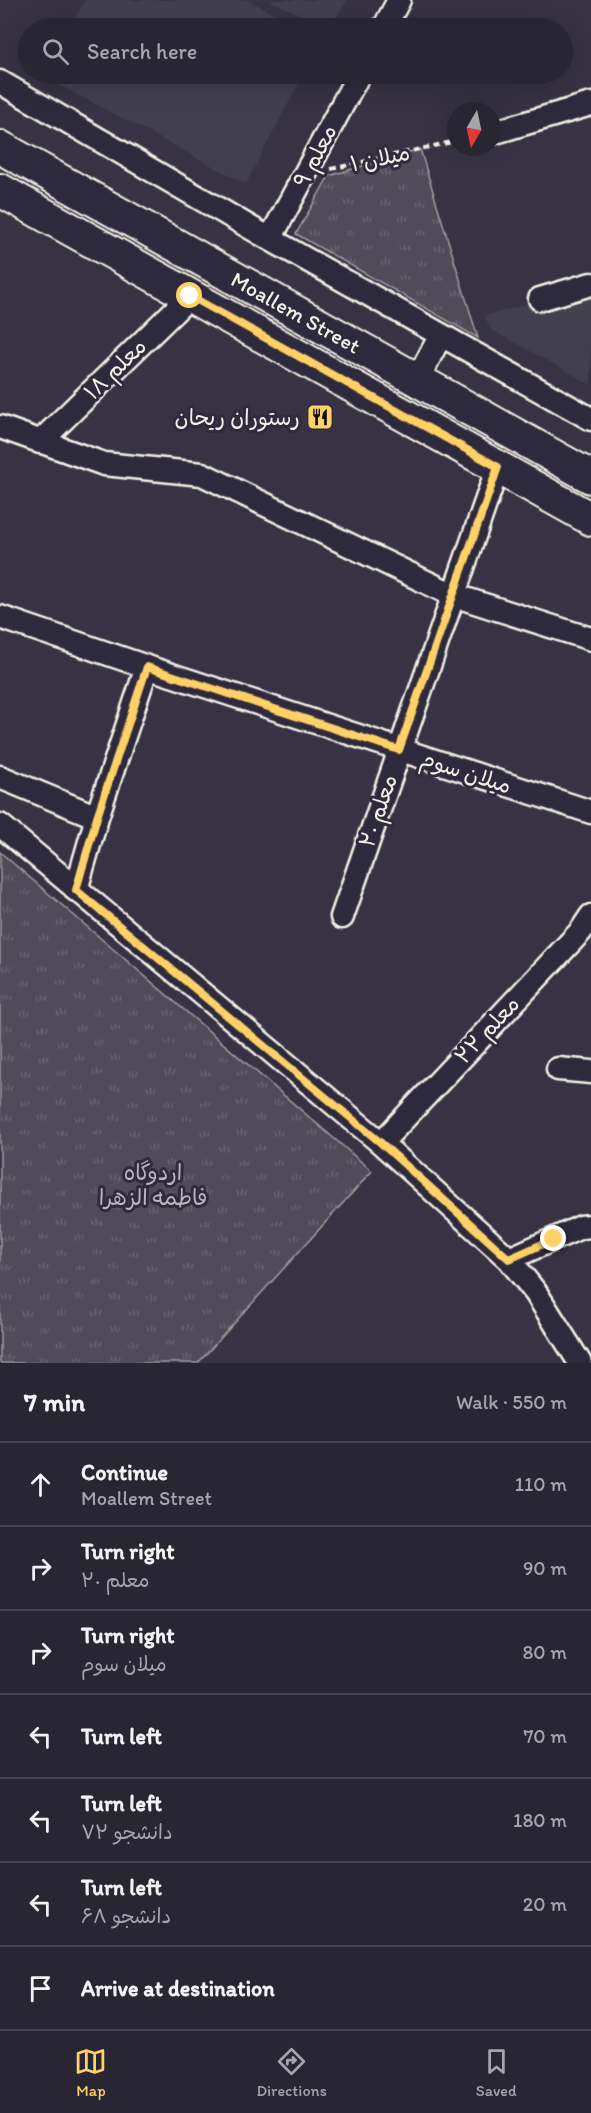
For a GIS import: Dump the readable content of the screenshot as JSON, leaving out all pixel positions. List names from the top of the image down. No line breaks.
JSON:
{"streets":{"main road":["Moallem Street"],"street":["معلم ۹","معلم ۱۸","میلان سوم","معلم ۲۰","معلم ۲۲"],"path":["میلان ۱"]},"crossings":[["معلم ۹","میلان ۱"],["Moallem Street","معلم ۱۸"],["Moallem Street","معلم ۲۰"],["میلان سوم","معلم ۲۰"]],"parks":["اردوگاه فاطمه الزهرا"],"places":{"restaurant":["رستوران ریحان"]},"north":"bottom","page":{"search":"Search here","heading":["7 min","Walk · 550 m"],"list":[["Continue","Moallem Street","110 m"],["Turn right","معلم ۲۰","90 m"],["Turn right","میلان سوم","80 m"],["Turn left","70 m"],["Turn left","دانشجو ۷۲","180 m"],["Turn left","دانشجو ۶۸","20 m"],"Arrive at destination"],"nav":["Map","Directions","Saved"]}}
